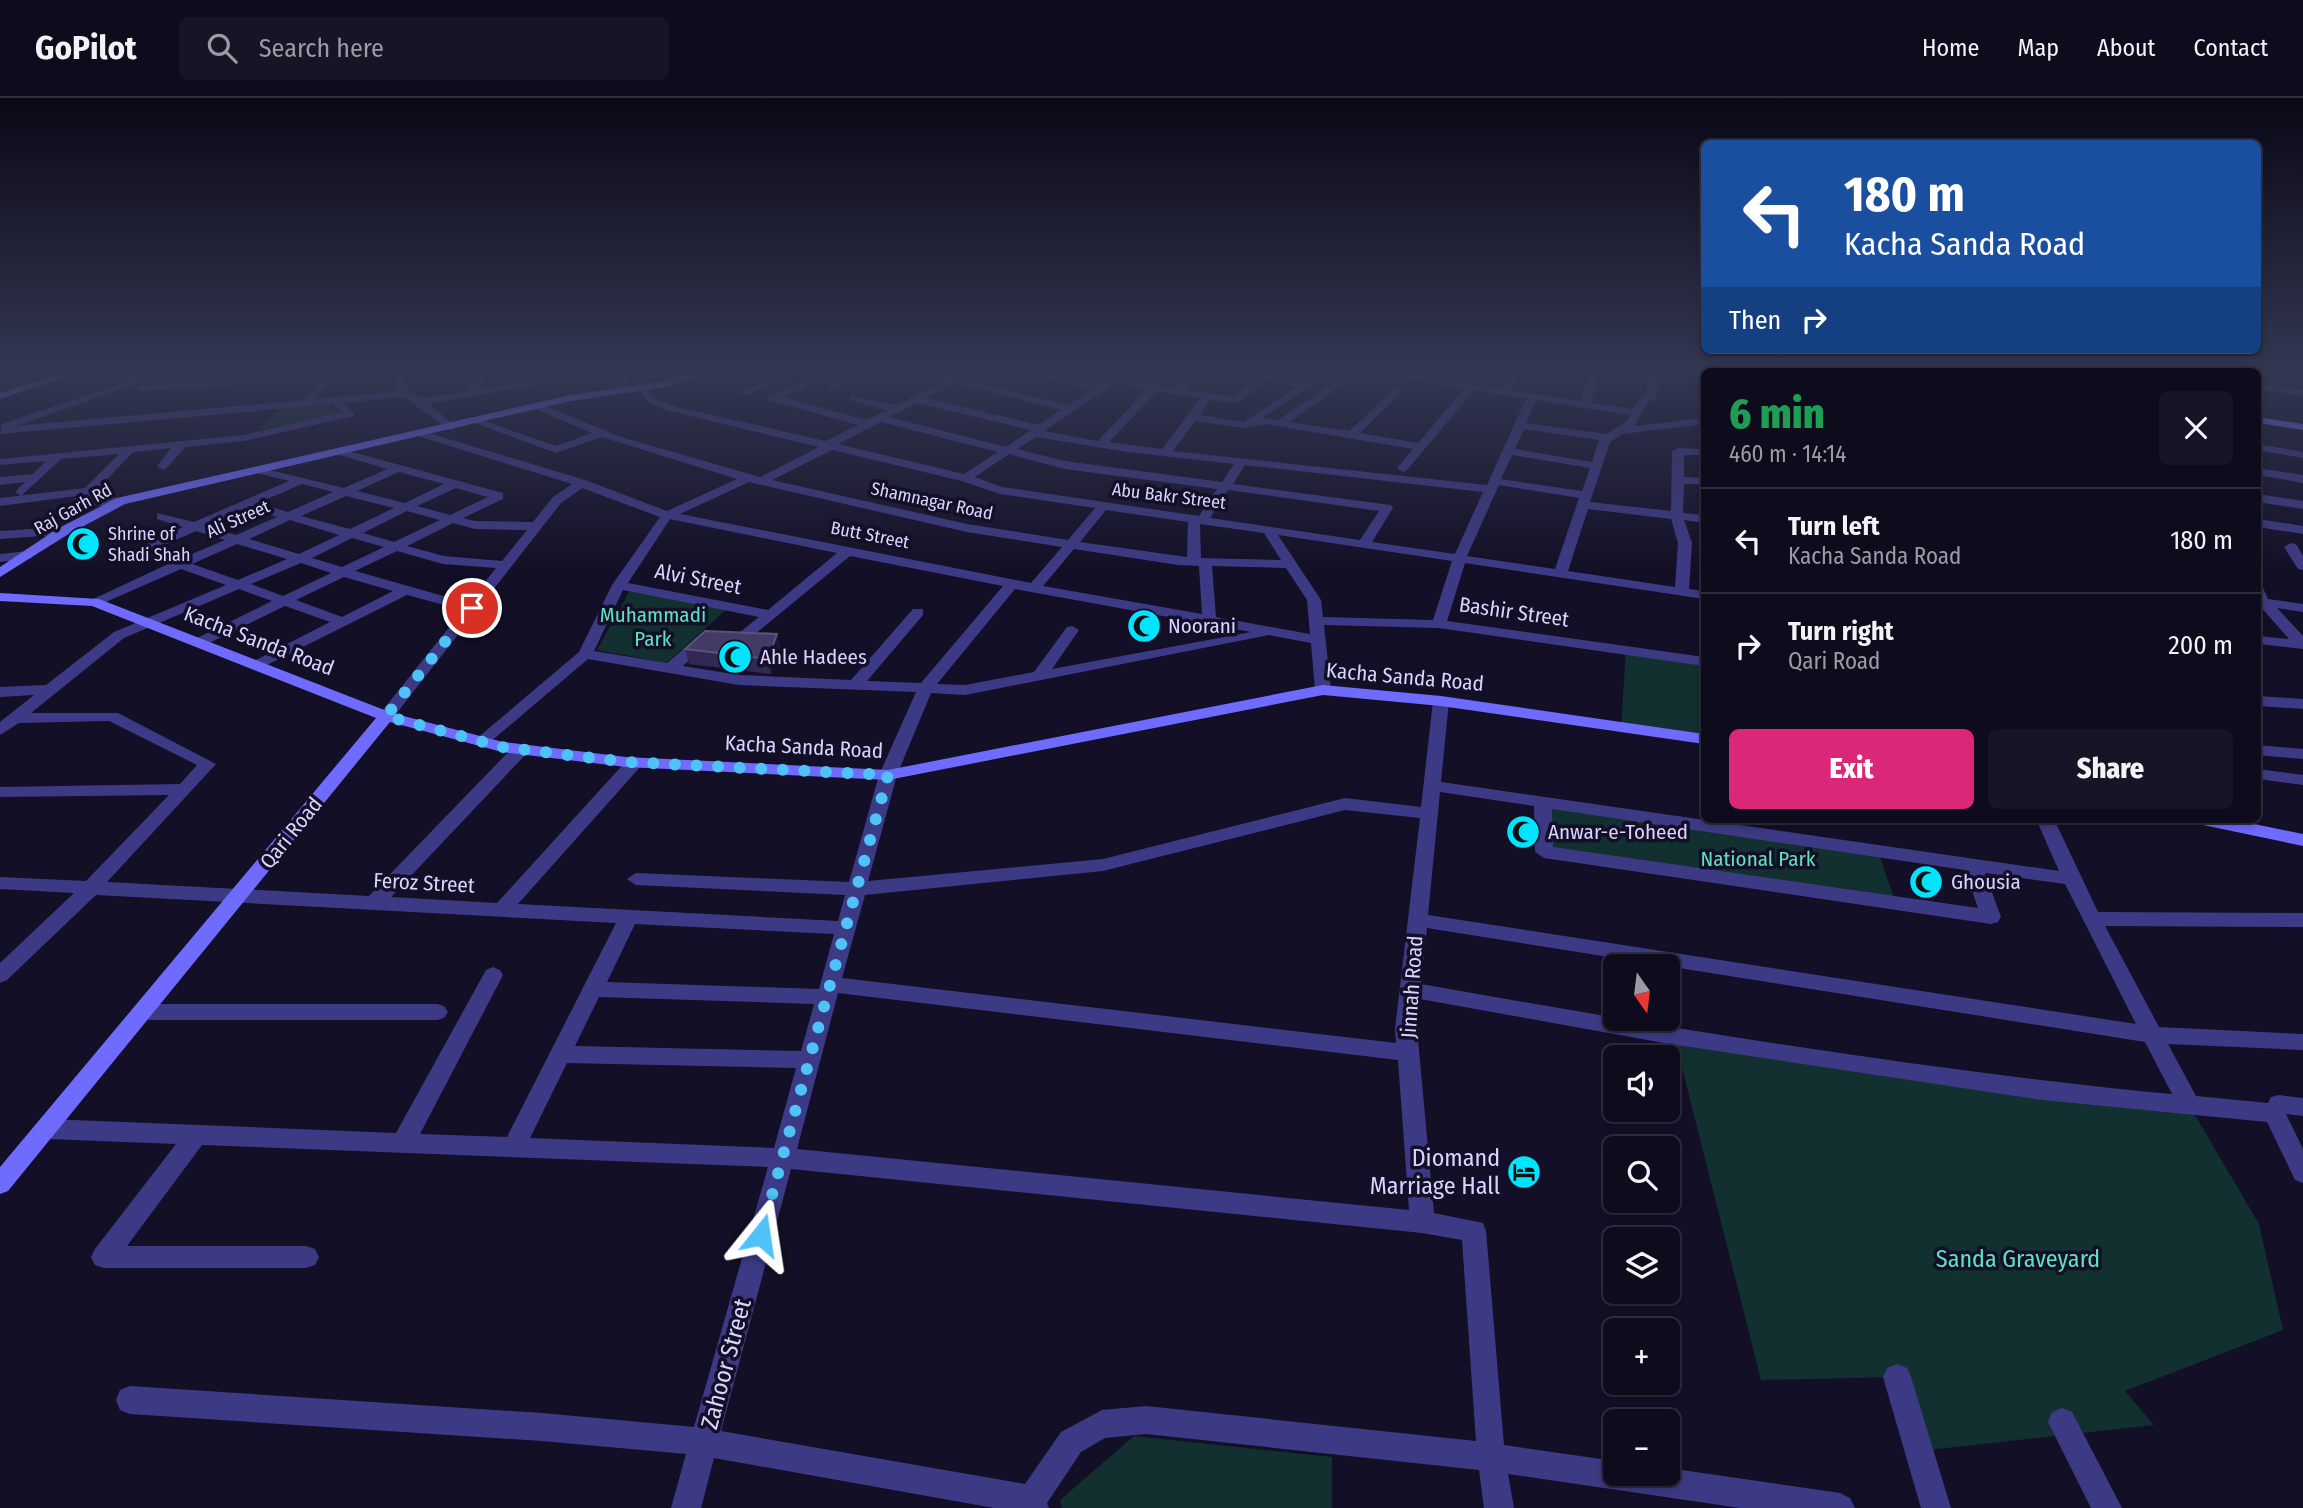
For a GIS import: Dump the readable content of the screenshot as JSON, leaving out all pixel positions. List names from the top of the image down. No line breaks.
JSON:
{"streets":{"main road":["Raj Garh Rd","Kacha Sanda Road","Qari Road"],"street":["Abu Bakr Street","Shamnagar Road","Ali Street","Butt Street","Alvi Street","Bashir Street","Feroz Street","Jinnah Road","Zahoor Street"]},"crossings":[["Ali Street","Kacha Sanda Road"],["Butt Street","Qari Road"],["Butt Street","Zahoor Street"],["Kacha Sanda Road","Qari Road"],["Kacha Sanda Road","Jinnah Road"],["Kacha Sanda Road","Zahoor Street"],["Qari Road","Feroz Street"],["Feroz Street","Zahoor Street"]],"parks":["Muhammadi Park","National Park","Sanda Graveyard"],"places":{"mosque":["Shrine of Shadi Shah","Noorani","Ahle Hadees","Anwar-e-Toheed","Ghousia"],"hotel":["Diomand Marriage Hall"]},"north":"bottom","page":{"header":"GoPilot","search":"Search here","nav":["Home","Map","About","Contact"],"turn":["180 m","Kacha Sanda Road"],"then":"Then","heading":["6 min","460 m · 14:14"],"list":[{"name":"Turn left","note":"Kacha Sanda Road","value":"180 m"},{"name":"Turn right","note":"Qari Road","value":"200 m"}],"buttons":["Exit","Share"],"map_buttons":["+","−"]}}
